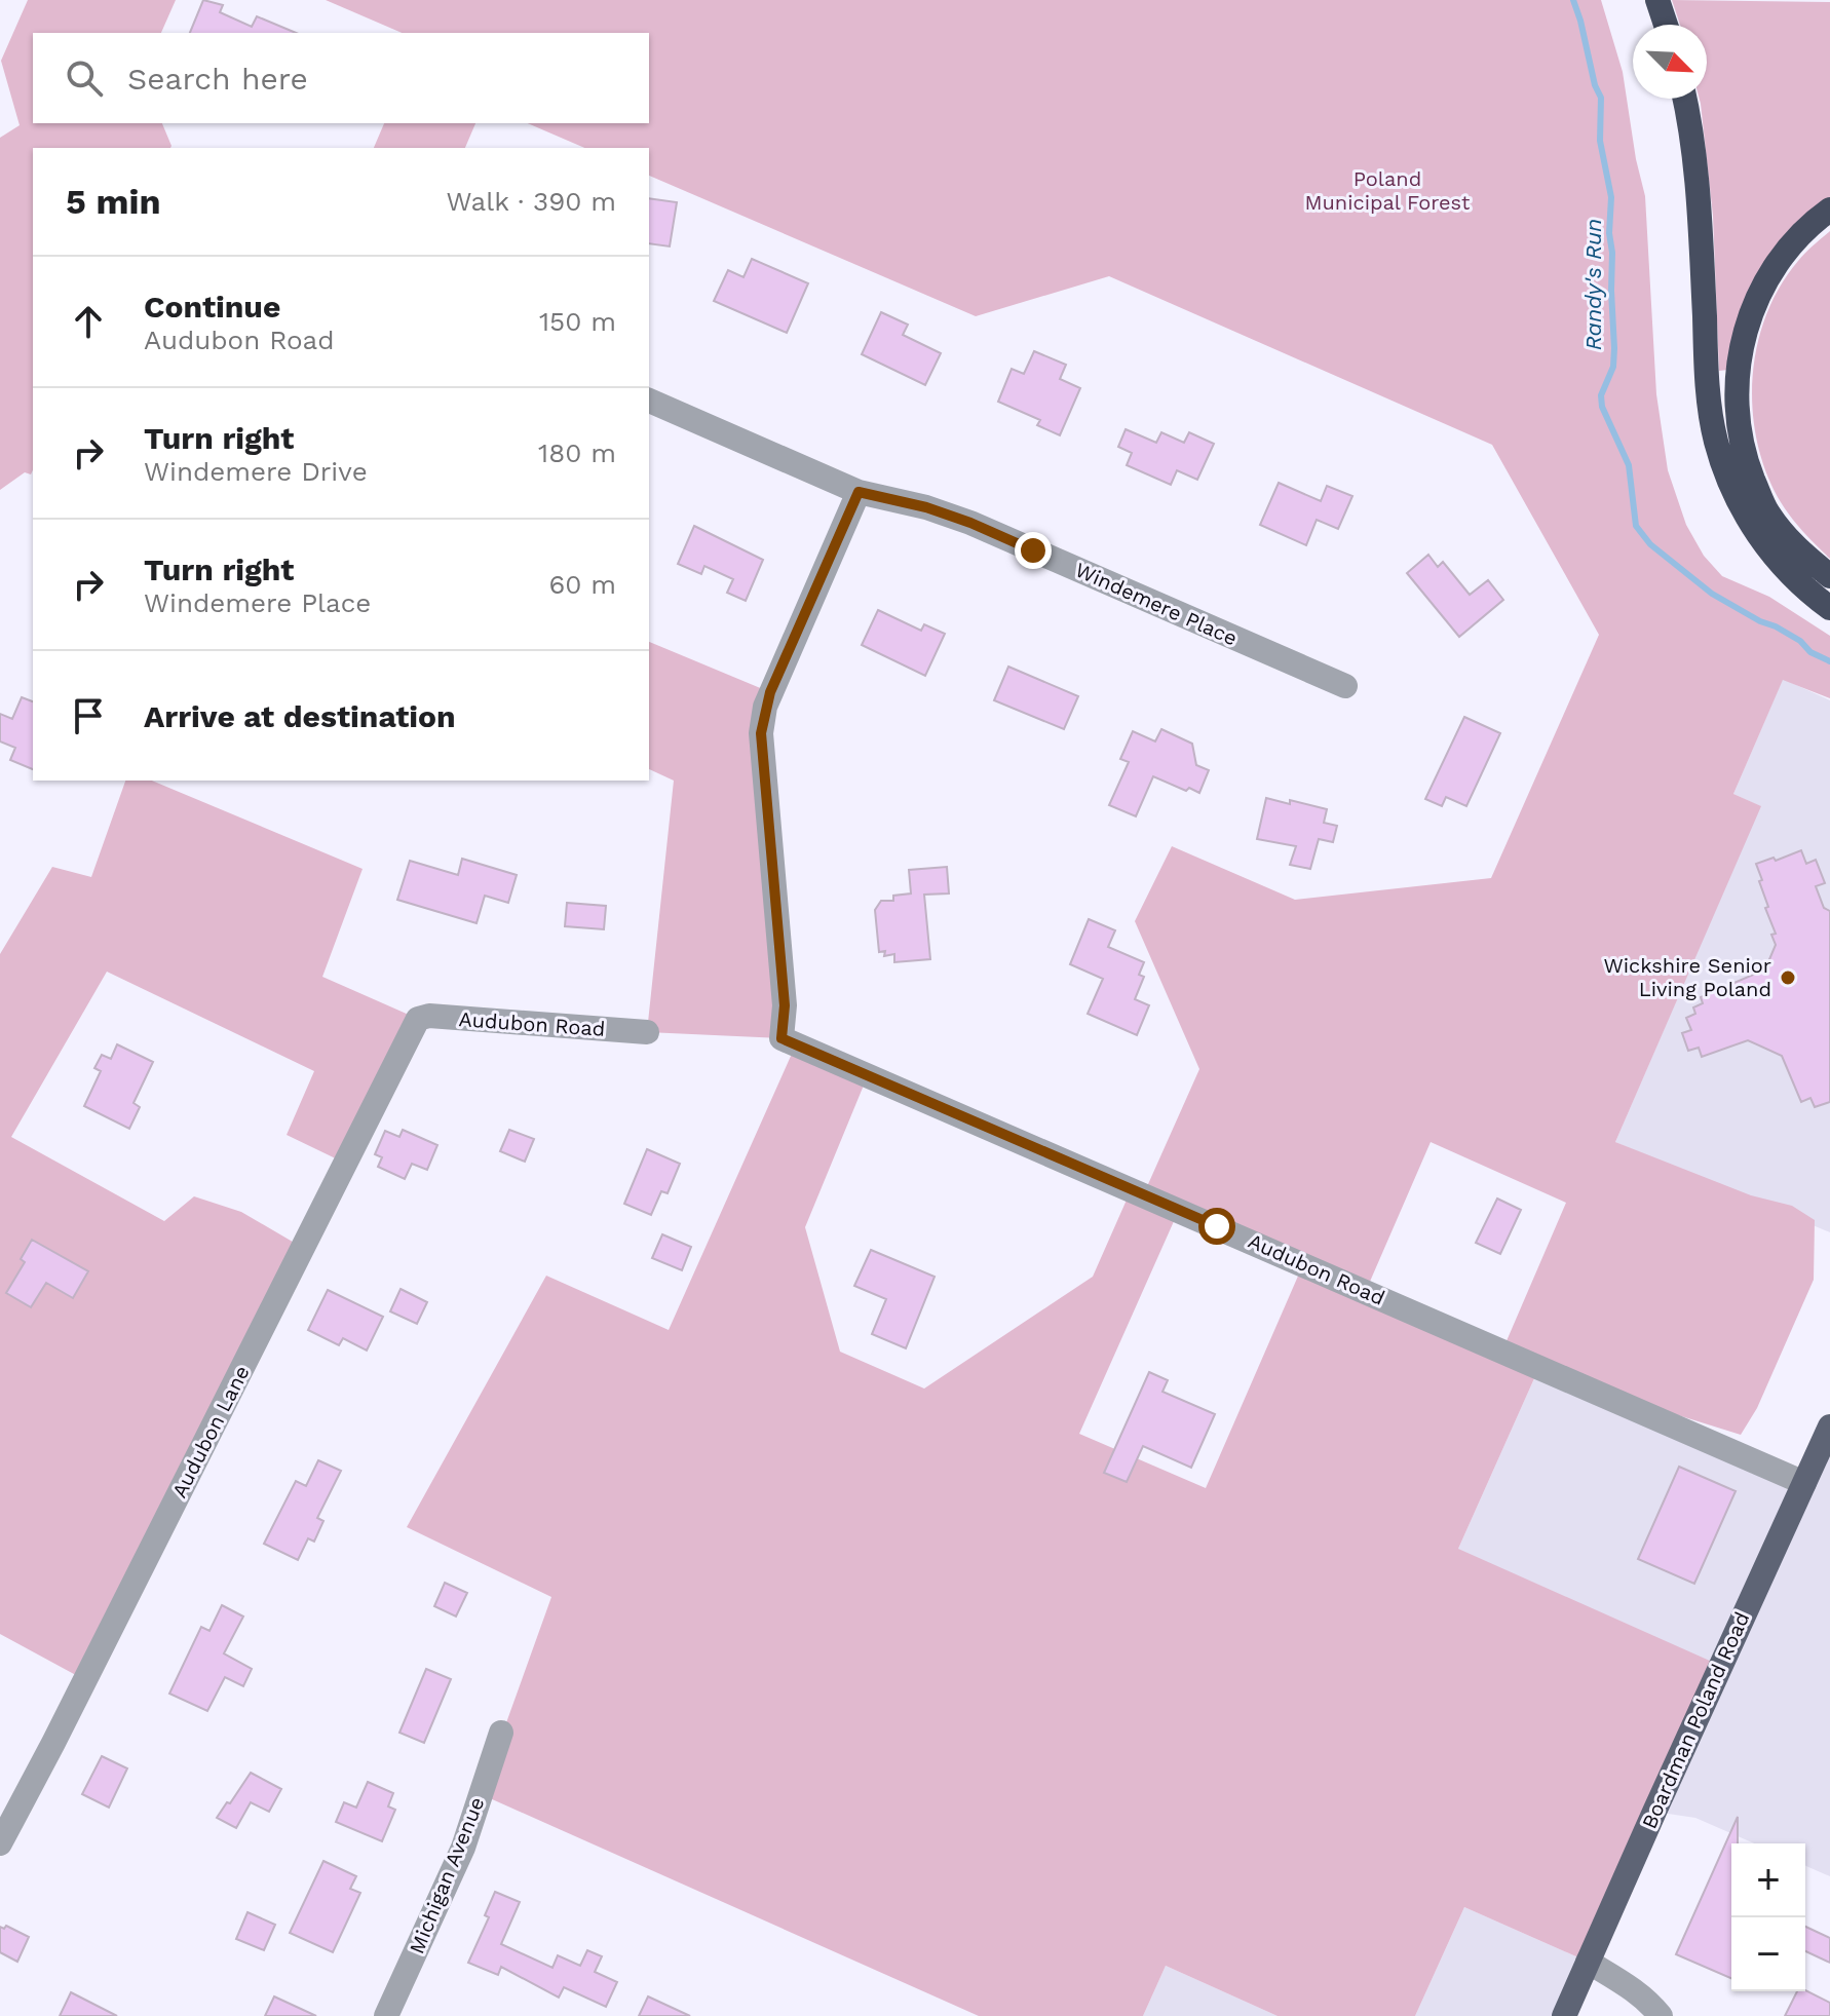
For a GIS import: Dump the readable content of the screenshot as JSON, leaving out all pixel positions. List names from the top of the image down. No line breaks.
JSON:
{"streets":{"main road":["Boardman Poland Road"],"street":["Windemere Place","Audubon Road","Audubon Lane","Michigan Avenue"]},"crossings":[["Windemere Place","Audubon Road"],["Audubon Road","Audubon Lane"],["Audubon Road","Boardman Poland Road"]],"water":["Randy's Run"],"parks":["Poland Municipal Forest"],"places":["Wickshire Senior Living Poland"],"north":"bottom right","page":{"search":"Search here","heading":["5 min","Walk · 390 m"],"list":[["Continue","Audubon Road","150 m"],["Turn right","Windemere Drive","180 m"],["Turn right","Windemere Place","60 m"],"Arrive at destination"],"map_buttons":["+","−"]}}
